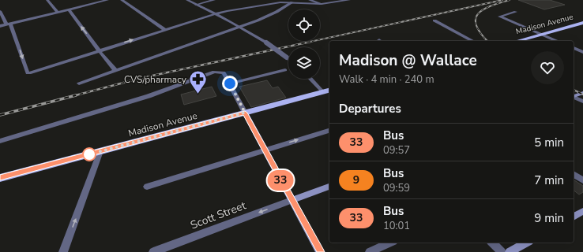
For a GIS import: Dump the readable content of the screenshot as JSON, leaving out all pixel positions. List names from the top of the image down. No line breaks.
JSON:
{"streets":{"main road":["Madison Avenue"],"street":["Scott Street"]},"one_way":["Scott Street"],"places":{"pharmacy":["CVS/pharmacy"]},"lines":["bus line 33"],"page":{"on_map":"33","heading":[["Madison @ Wallace","Walk · 4 min · 240 m"],"Departures"],"list":[{"mark":"33","name":"Bus","note":"09:57","value":"5 min"},{"mark":"9","name":"Bus","note":"09:59","value":"7 min"},{"mark":"33","name":"Bus","note":"10:01","value":"9 min"}]}}
